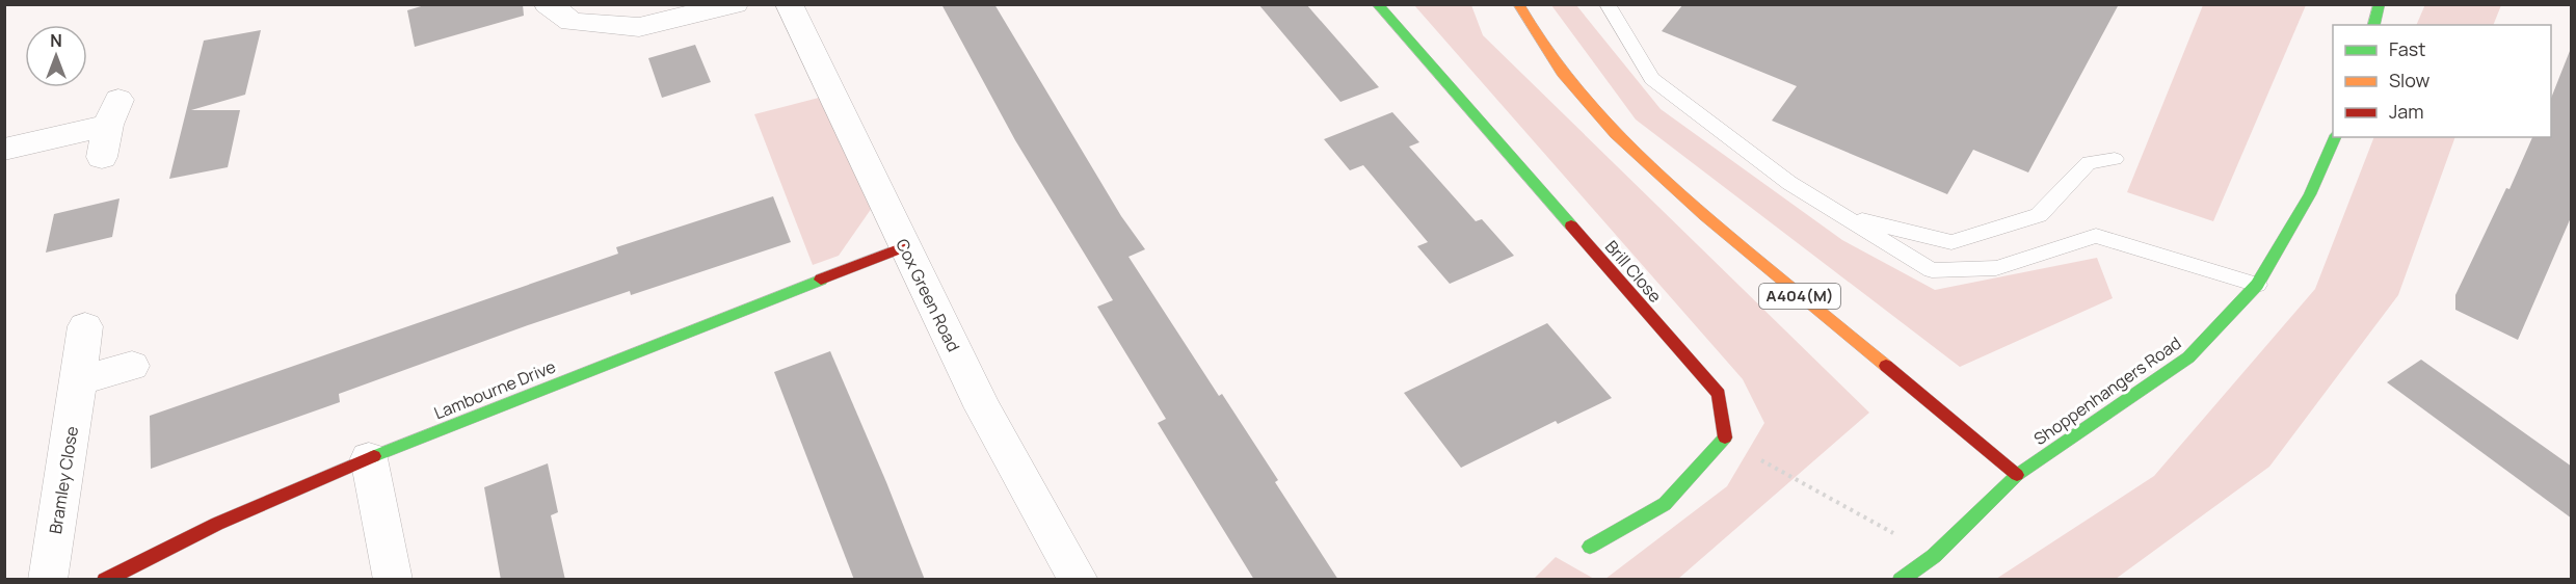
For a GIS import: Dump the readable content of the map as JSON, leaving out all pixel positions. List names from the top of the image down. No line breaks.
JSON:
{"streets":{"main road":["Brill Close","A404(M)","Lambourne Drive","Shoppenhangers Road"],"street":["Cox Green Road","Bramley Close"]},"crossings":[["Cox Green Road","Lambourne Drive"],["A404(M)","Shoppenhangers Road"]],"legend":["Fast","Slow","Jam"],"north":"top"}
